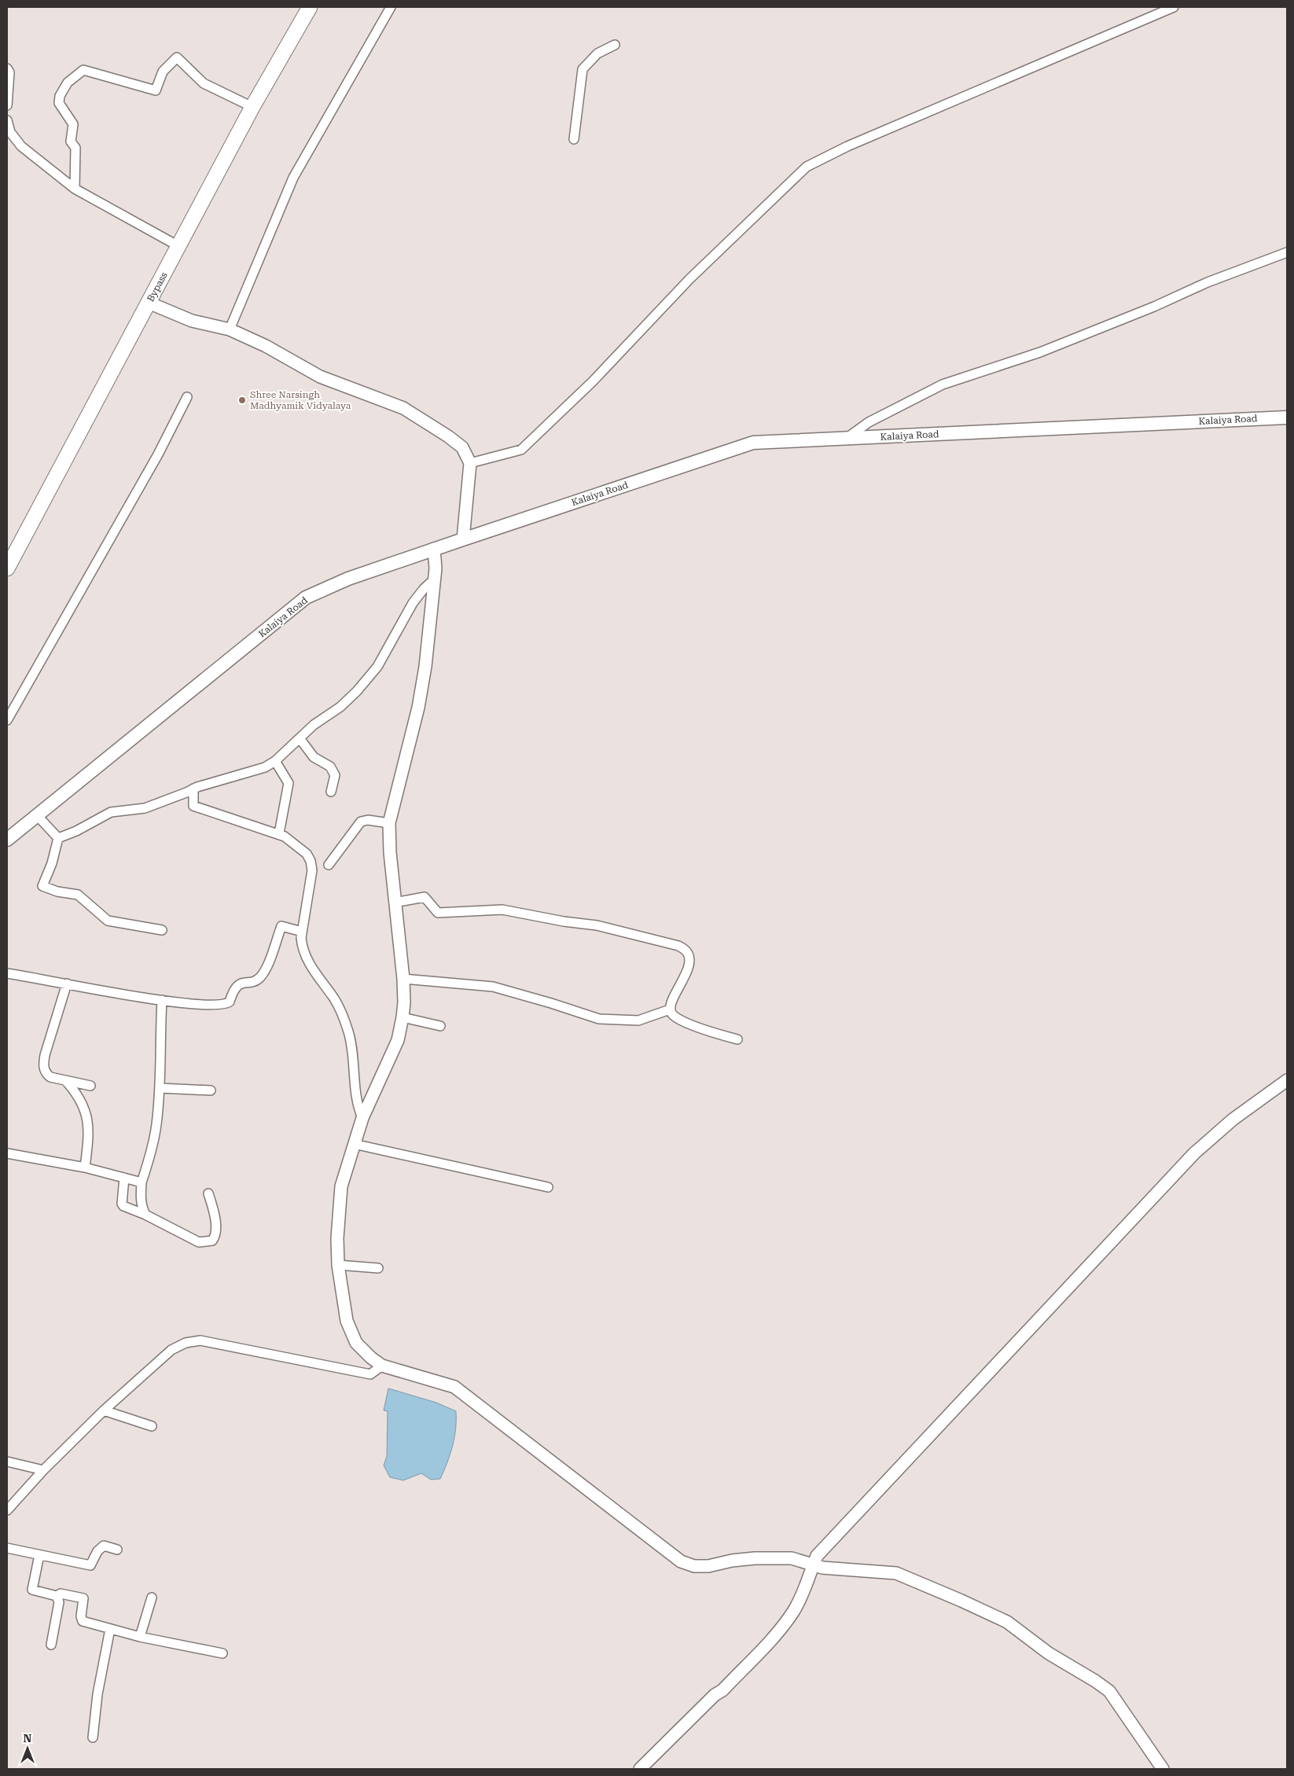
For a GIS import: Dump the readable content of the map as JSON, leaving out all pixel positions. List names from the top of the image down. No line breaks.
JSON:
{"streets":{"main road":["Bypass","Kalaiya Road"]},"places":["Shree Narsingh Madhyamik Vidyalaya"],"north":"top"}
